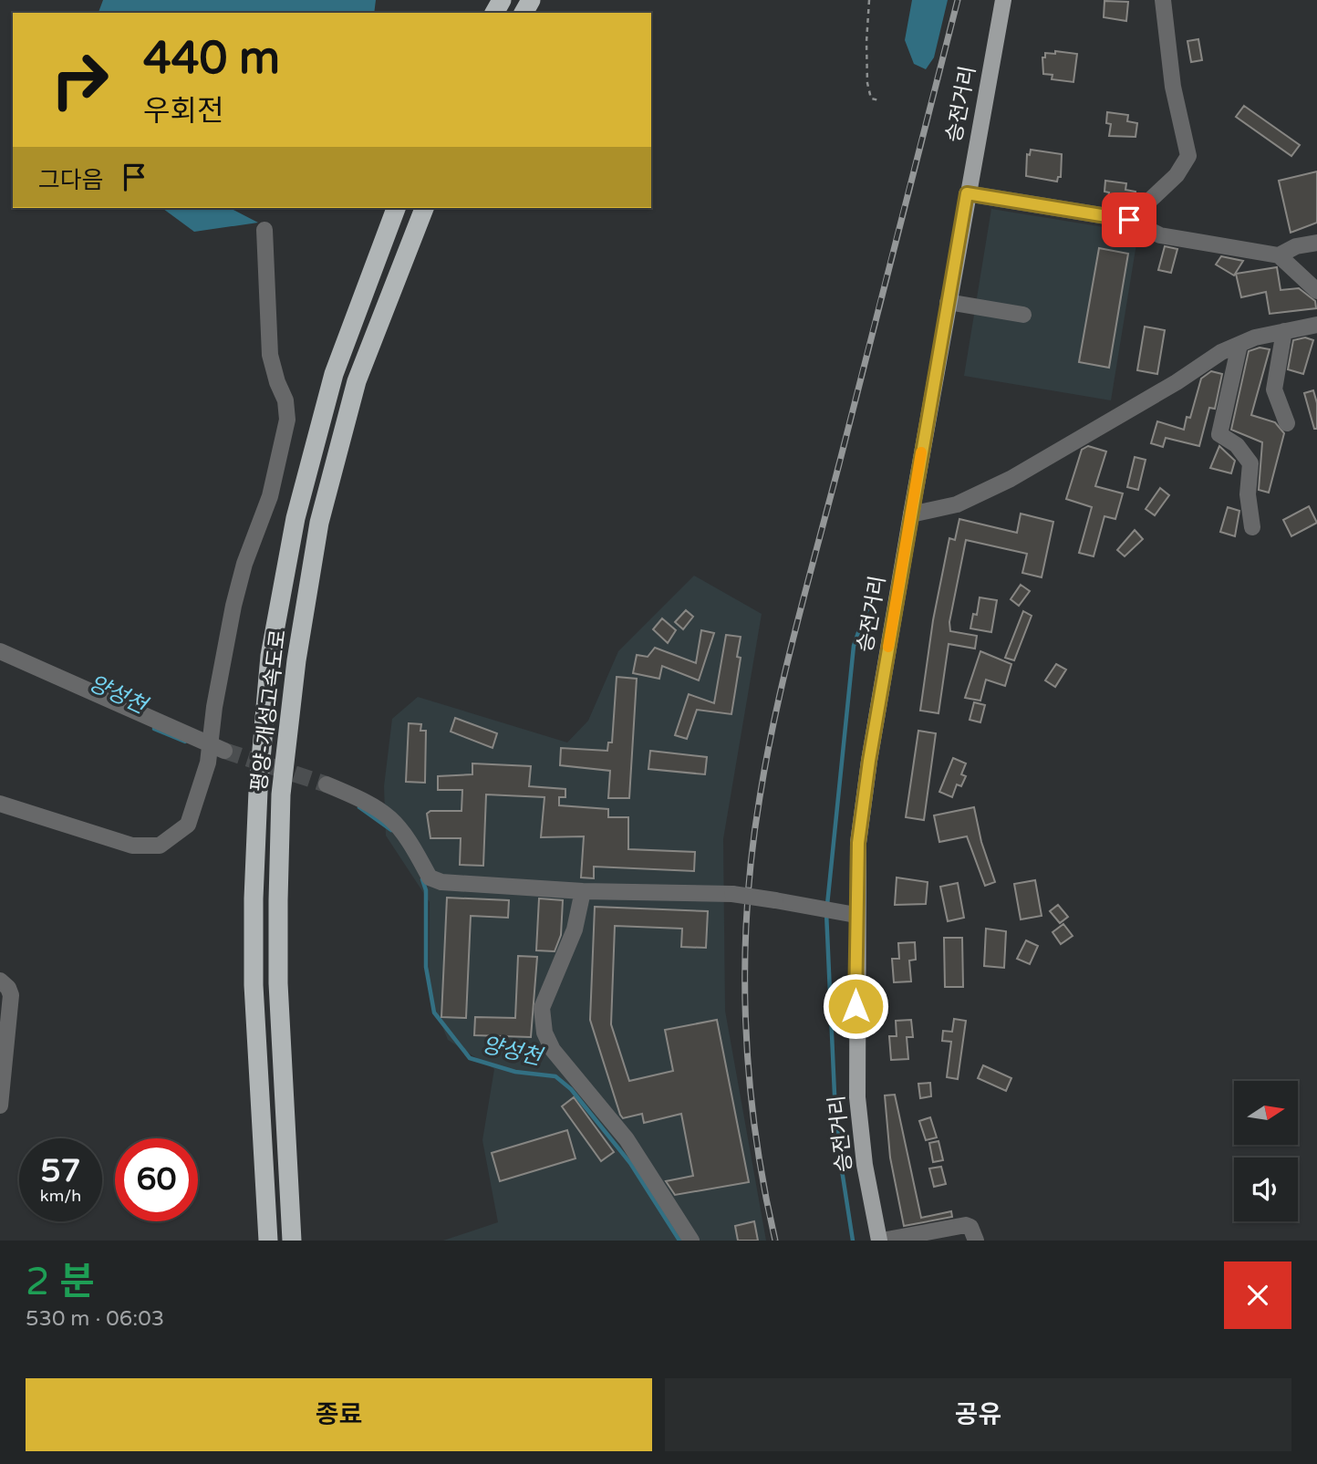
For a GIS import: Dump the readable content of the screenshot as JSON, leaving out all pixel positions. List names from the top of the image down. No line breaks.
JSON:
{"streets":{"highway":["평양-개성고속도로"],"main road":["승전거리"]},"water":["양성천"],"north":"right","page":{"turn":["440 m","우회전"],"then":"그다음","speed":"57 km/h","limit":"60","heading":["2 분","530 m · 06:03"],"buttons":["종료","공유"]}}
